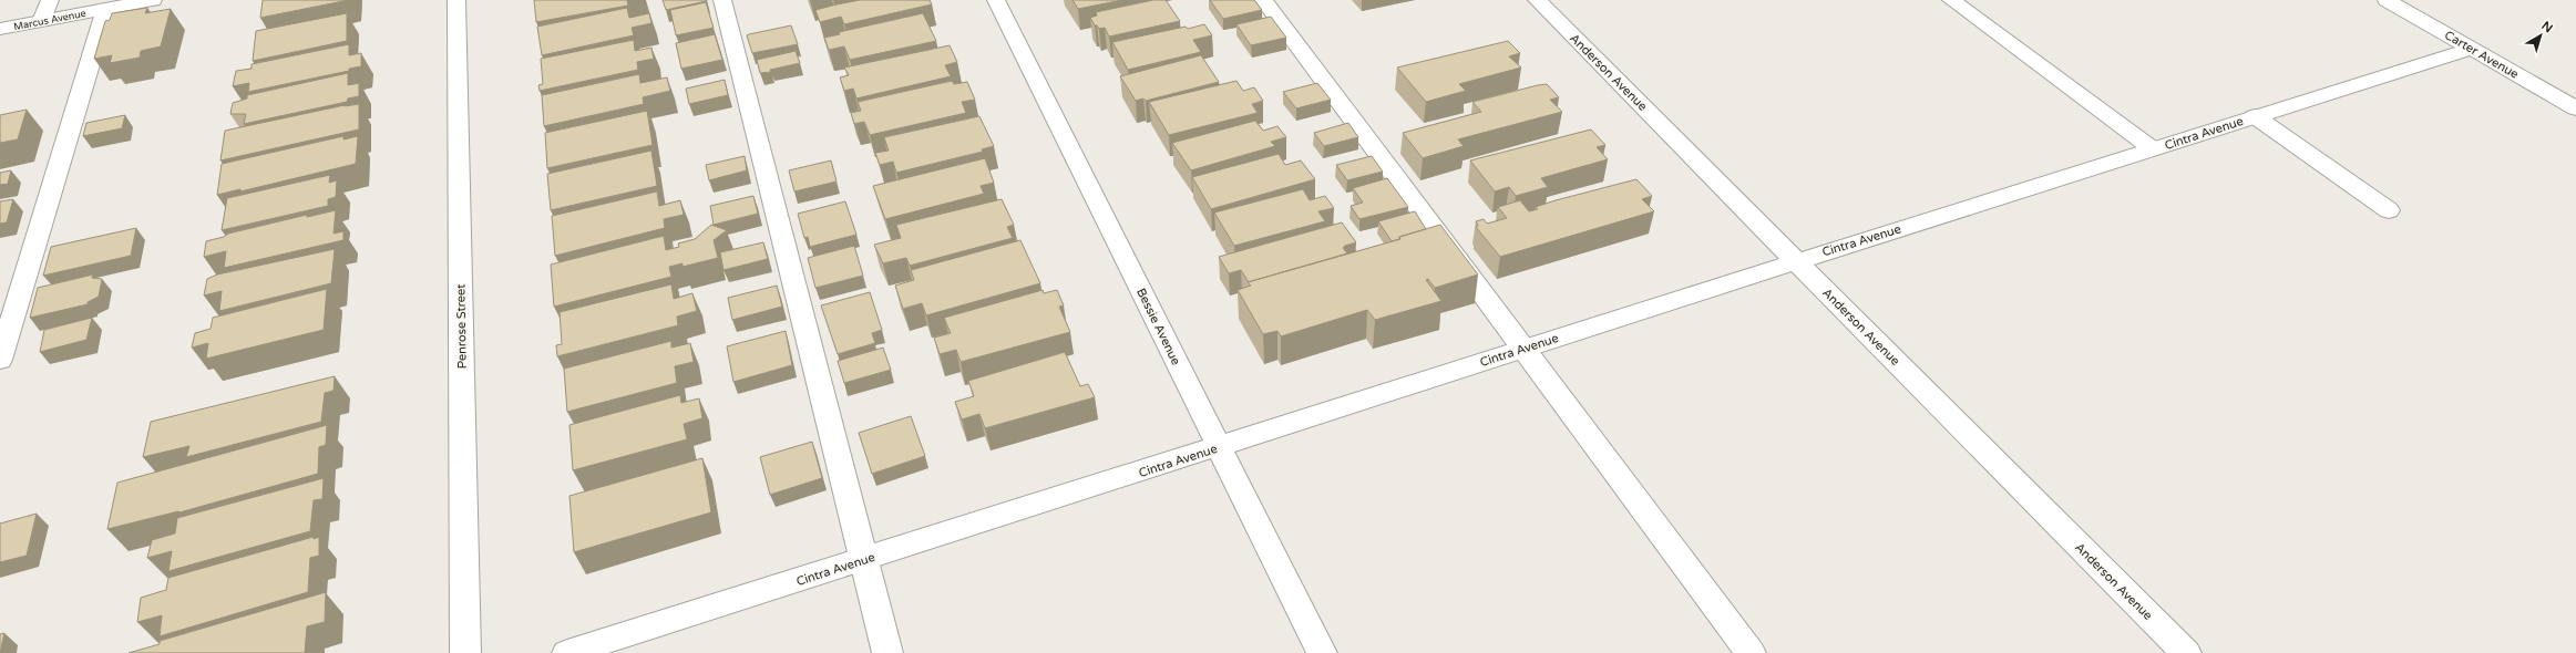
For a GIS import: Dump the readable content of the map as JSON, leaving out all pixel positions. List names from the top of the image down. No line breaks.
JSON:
{"streets":{"street":["Marcus Avenue","Carter Avenue","Anderson Avenue","Cintra Avenue","Penrose Street","Bessie Avenue"]},"crossings":[["Carter Avenue","Cintra Avenue"],["Anderson Avenue","Cintra Avenue"],["Cintra Avenue","Bessie Avenue"]],"north":"top right"}
